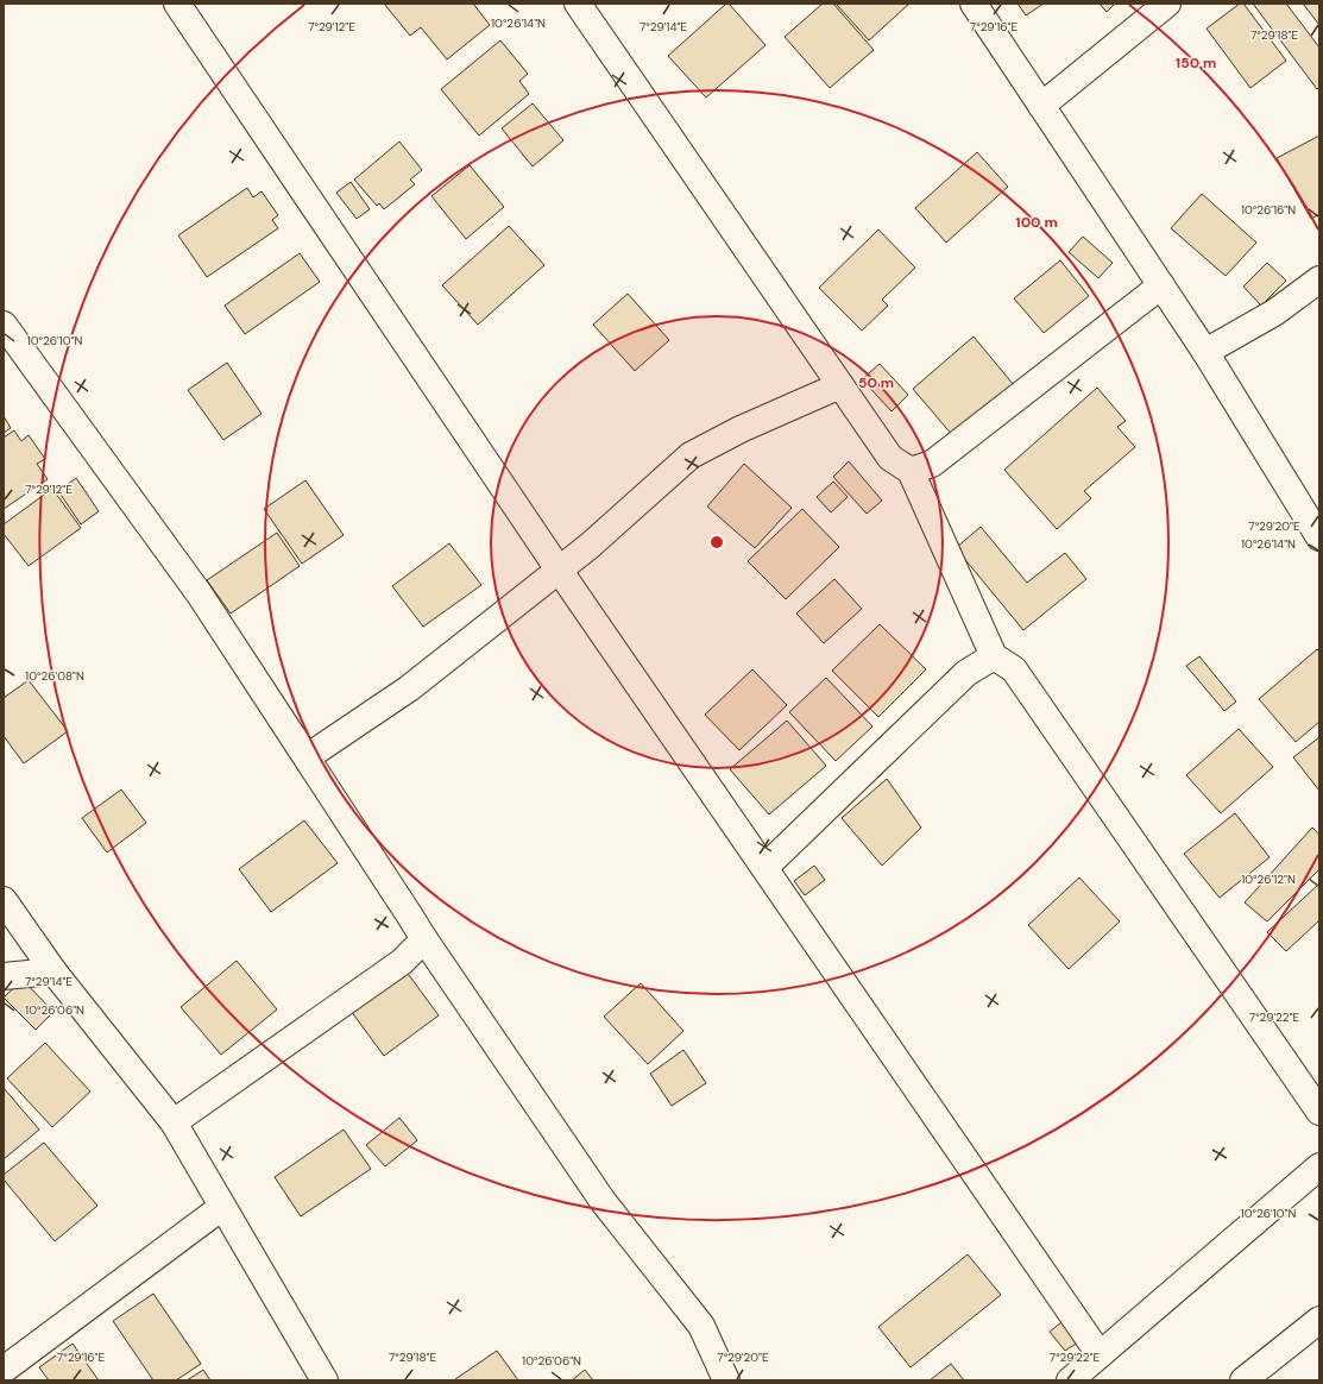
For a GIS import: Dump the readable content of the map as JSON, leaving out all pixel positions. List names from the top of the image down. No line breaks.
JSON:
{"coordinates":["10°26'14\"N","7°29'12\"E","7°29'14\"E","7°29'16\"E","7°29'18\"E","10°26'16\"N","10°26'10\"N","7°29'20\"E","10°26'08\"N","10°26'12\"N","10°26'06\"N","7°29'22\"E"],"rings":["150 m","100 m","50 m"]}
